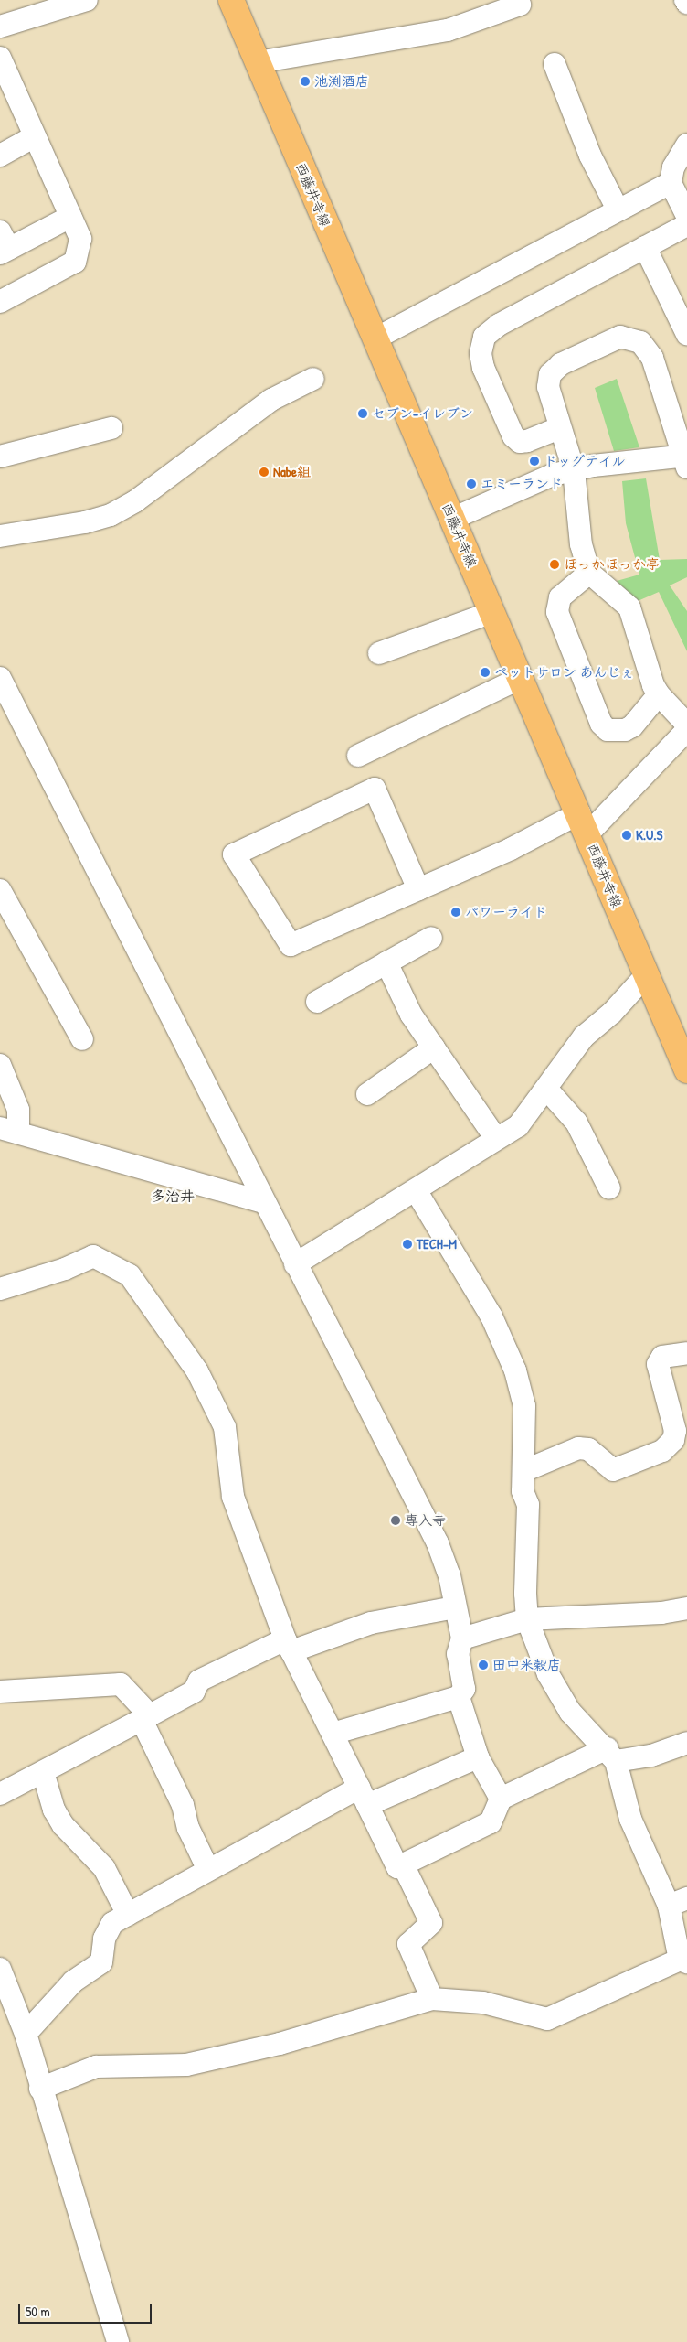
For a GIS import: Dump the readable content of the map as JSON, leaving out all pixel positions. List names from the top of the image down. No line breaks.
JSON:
{"streets":{"main road":["西藤井寺線"]},"districts":["多治井"],"places":["池渕酒店","セブン-イレブン","ドッグテイル","Nabe組","エミーランド","ほっかほっか亭","ペットサロン あんじぇ","K.U.S","パワーライド","TECH-M","専入寺","田中米穀店"],"scale_bar":"50 m"}
